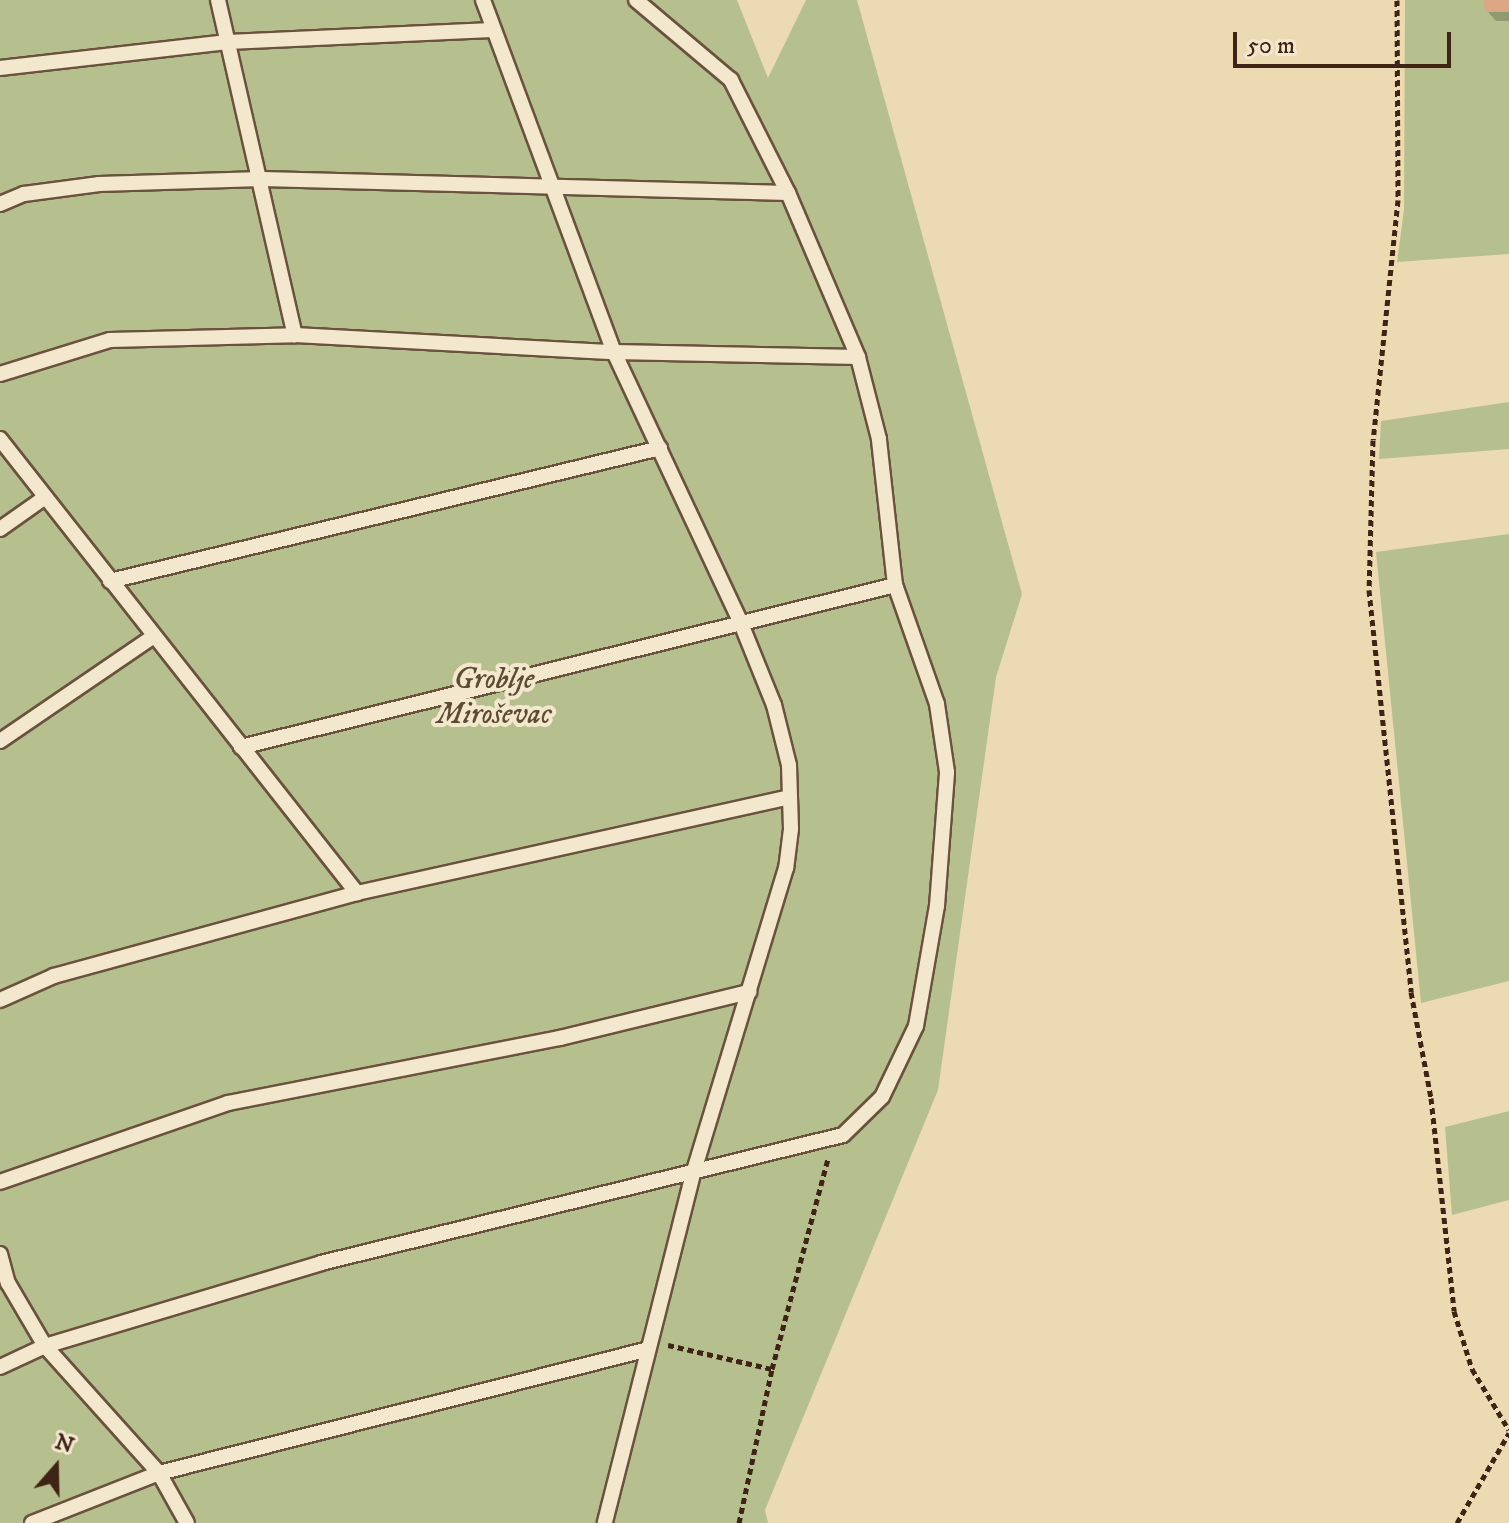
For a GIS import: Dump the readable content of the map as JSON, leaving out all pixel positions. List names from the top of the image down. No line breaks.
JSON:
{"parks":["Groblje Miroševac"],"scale_bar":"50 m","north":"top"}
